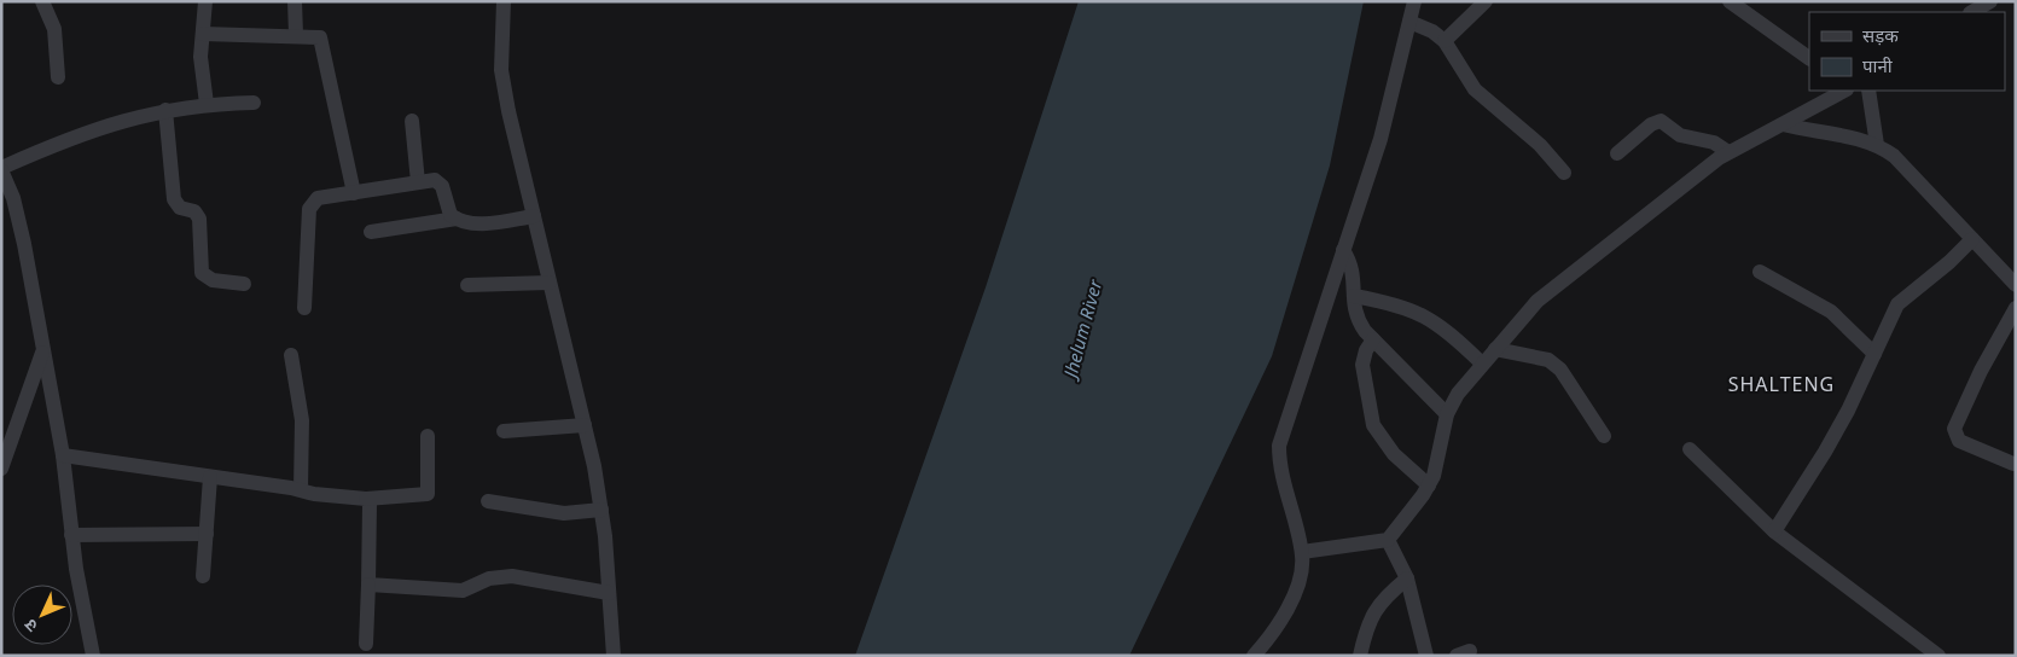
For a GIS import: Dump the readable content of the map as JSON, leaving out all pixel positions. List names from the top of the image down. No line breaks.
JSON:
{"districts":["SHALTENG"],"water":["Jhelum River"],"legend":["सड़क","पानी"],"north":"bottom left"}
